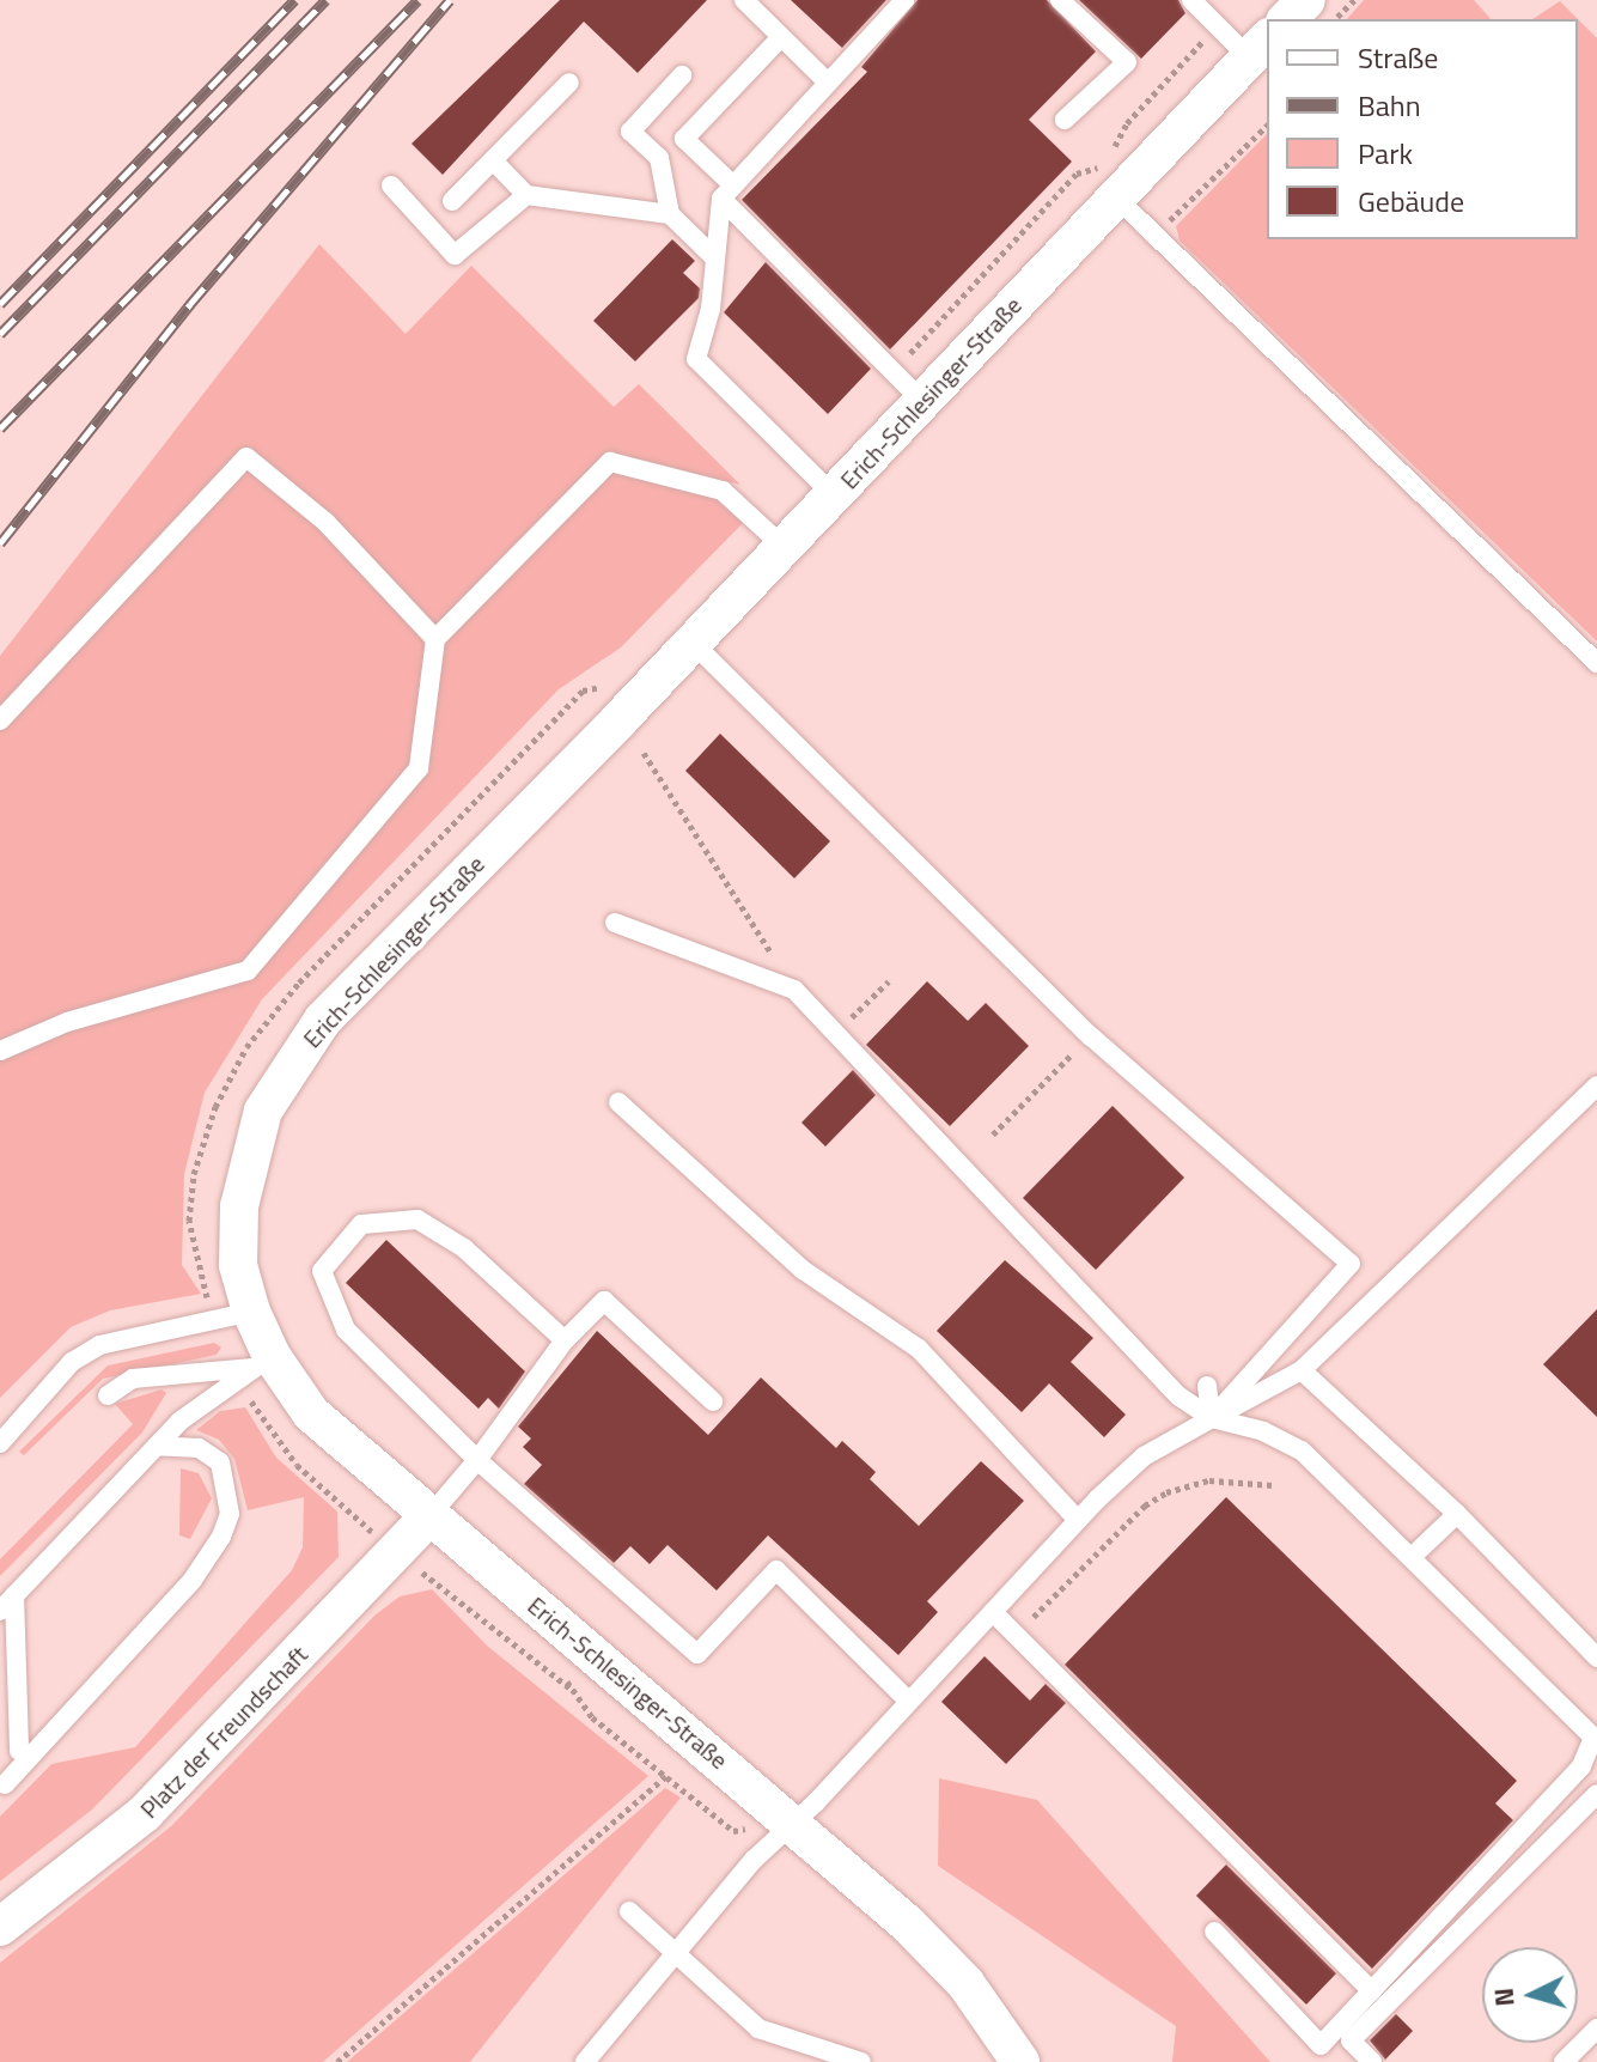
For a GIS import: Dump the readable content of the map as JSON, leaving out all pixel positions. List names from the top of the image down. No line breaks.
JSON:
{"streets":{"street":["Erich-Schlesinger-Straße","Platz der Freundschaft"]},"crossings":[["Erich-Schlesinger-Straße","Platz der Freundschaft"]],"legend":["Straße","Bahn","Park","Gebäude"],"north":"left"}
